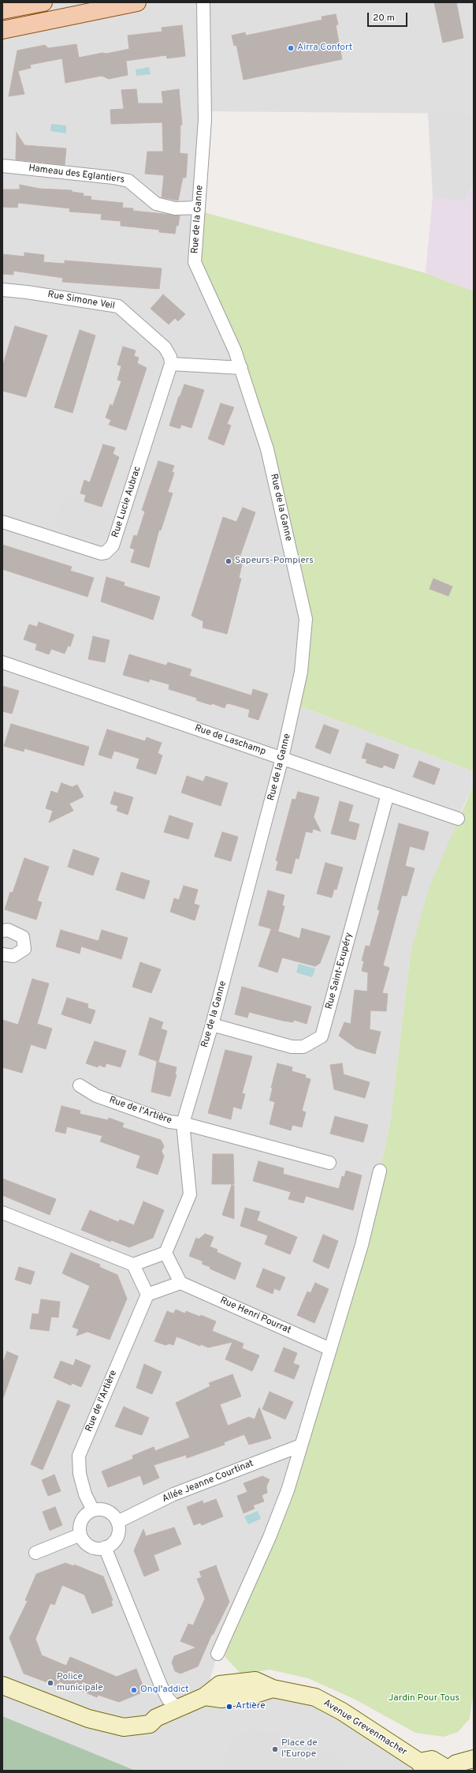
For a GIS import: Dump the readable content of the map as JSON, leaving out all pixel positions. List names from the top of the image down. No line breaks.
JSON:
{"streets":{"main road":["Avenue Grevenmacher"],"street":["Hameau des Eglantiers","Rue de la Ganne","Rue Simone Veil","Rue Lucie Aubrac","Rue de Laschamp","Rue Saint-Exupéry","Rue de l'Artière","Rue Henri Pourrat","Allée Jeanne Courtinat"]},"crossings":[["Hameau des Eglantiers","Rue de la Ganne"],["Rue de la Ganne","Rue de Laschamp"],["Rue de la Ganne","Rue Saint-Exupéry"],["Rue de la Ganne","Rue de l'Artière"],["Rue Simone Veil","Rue Lucie Aubrac"],["Rue de Laschamp","Rue Saint-Exupéry"],["Rue de l'Artière","Allée Jeanne Courtinat"]],"parks":["Jardin Pour Tous"],"places":["Airra Confort","Sapeurs-Pompiers","Police municipale","Ongl'addict","Artière","Place de l'Europe"],"scale_bar":"20 m"}
